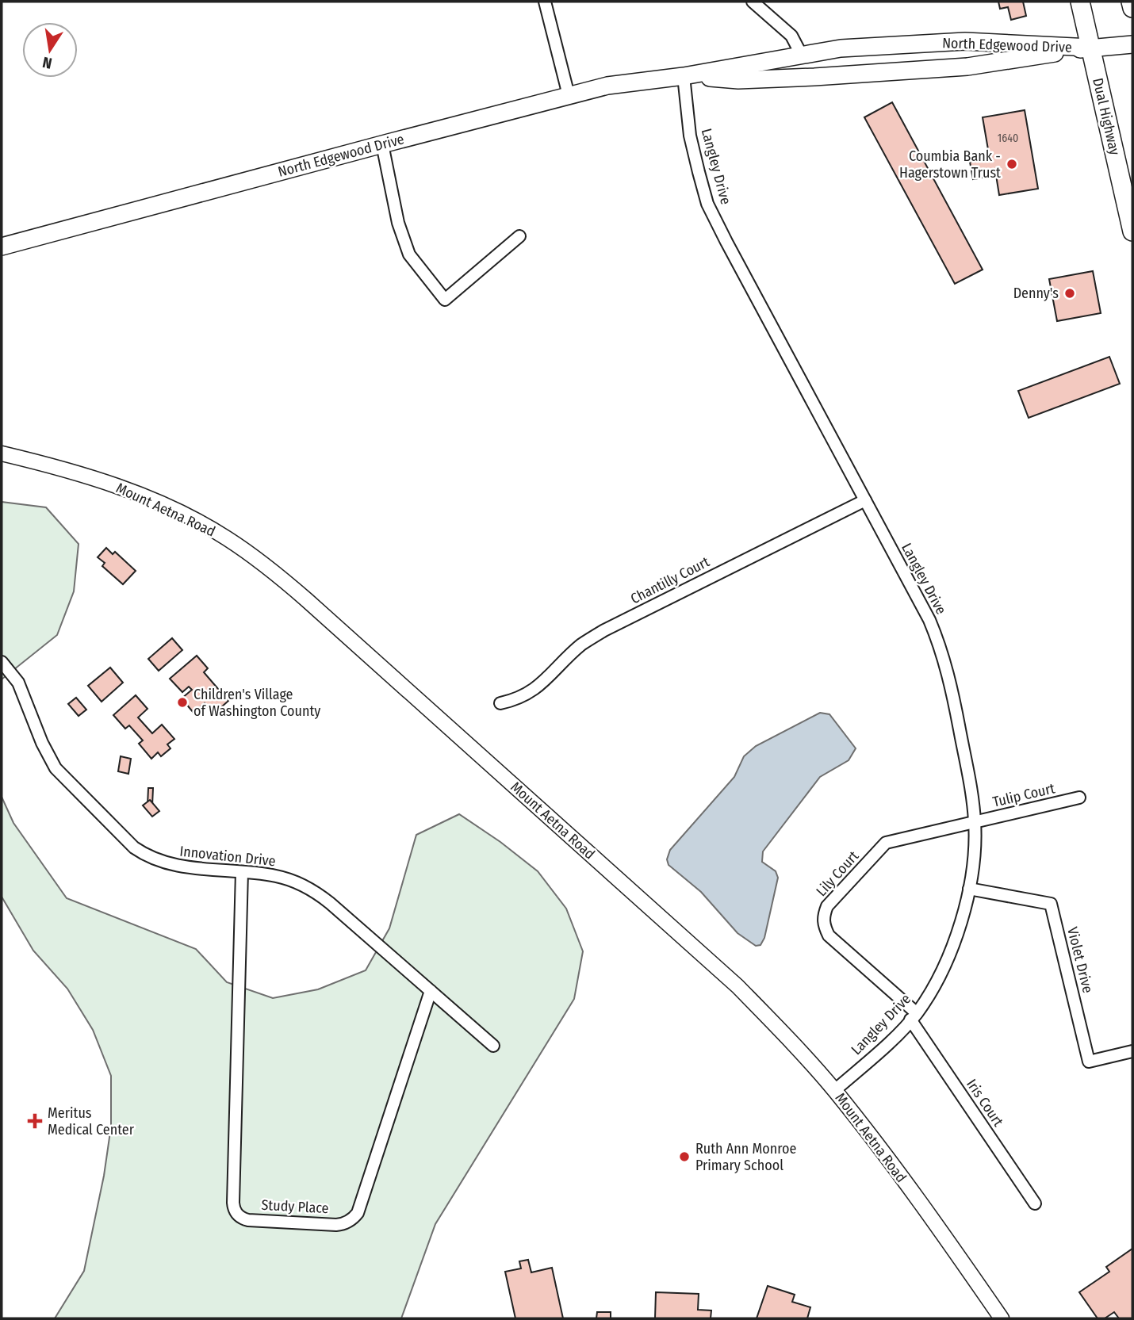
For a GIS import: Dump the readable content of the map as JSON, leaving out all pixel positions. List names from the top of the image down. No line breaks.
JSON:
{"streets":{"main road":["North Edgewood Drive","Dual Highway"],"street":["Langley Drive","Mount Aetna Road","Chantilly Court","Tulip Court","Innovation Drive","Lily Court","Violet Drive","Iris Court","Study Place"]},"crossings":[["North Edgewood Drive","Dual Highway"],["North Edgewood Drive","Langley Drive"],["Langley Drive","Mount Aetna Road"],["Langley Drive","Chantilly Court"],["Langley Drive","Tulip Court"],["Langley Drive","Lily Court"],["Langley Drive","Violet Drive"],["Langley Drive","Iris Court"],["Tulip Court","Lily Court"],["Innovation Drive","Study Place"],["Lily Court","Iris Court"]],"places":{"other":["Coumbia Bank - Hagerstown Trust","Denny's","Children's Village of Washington County","Ruth Ann Monroe Primary School"],"health":["Meritus Medical Center"]},"house_numbers":["1640"],"north":"bottom"}
